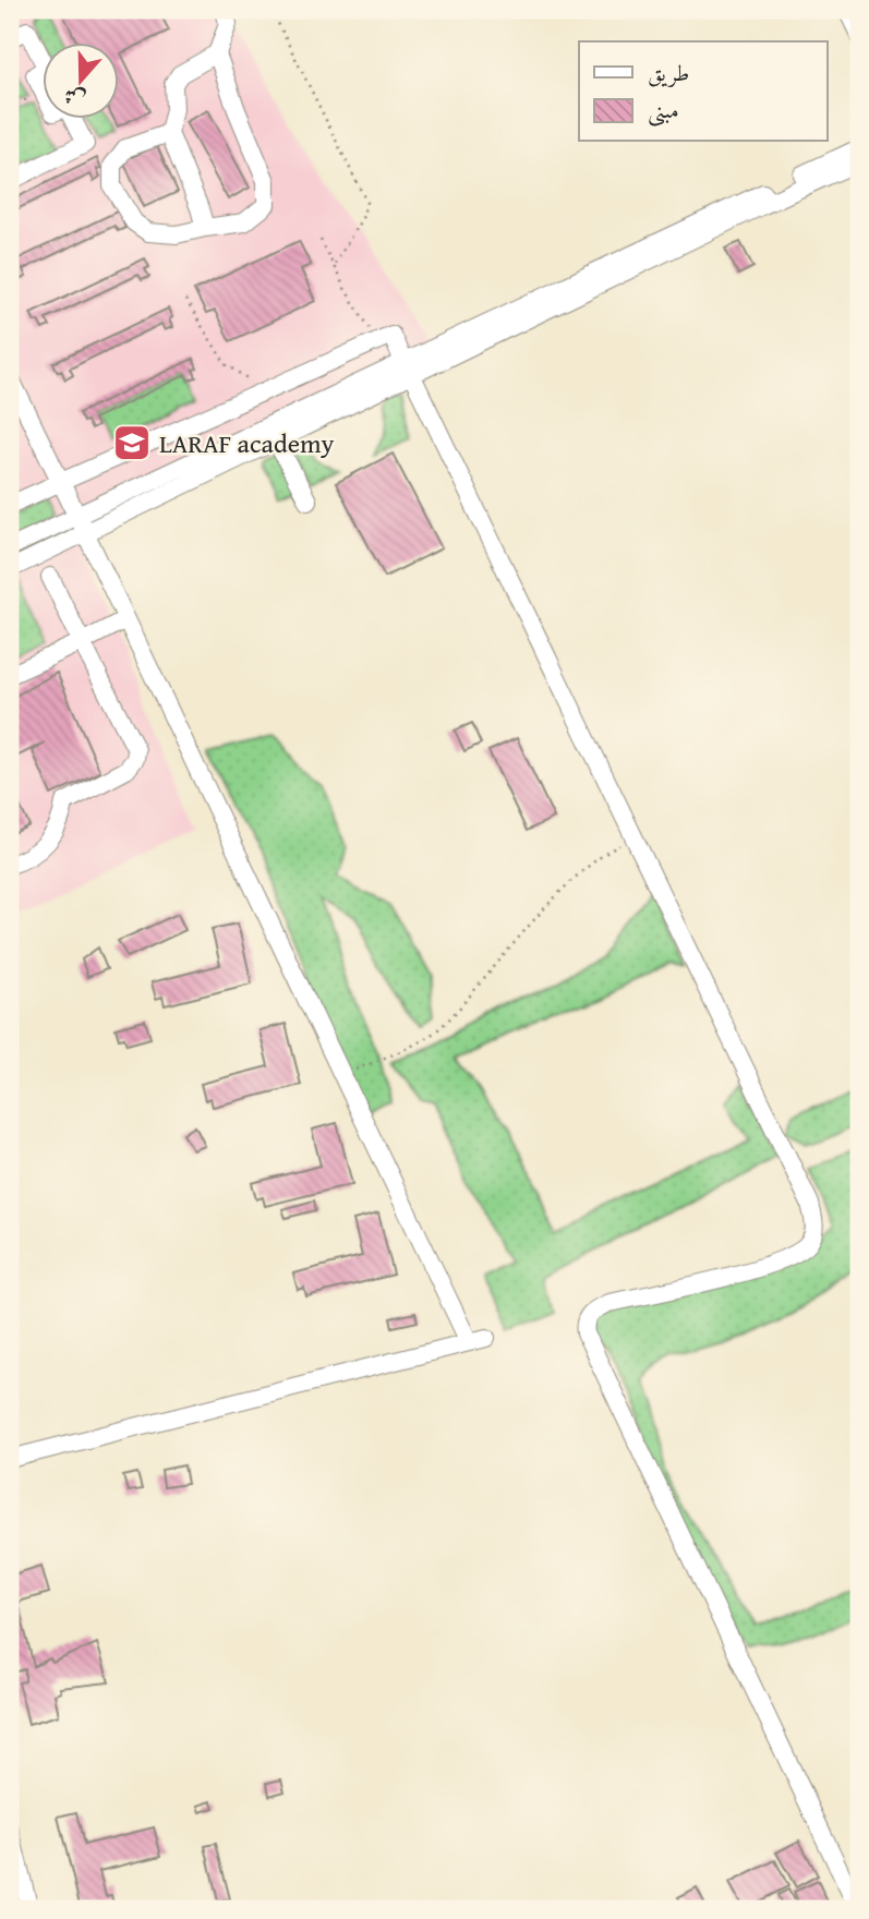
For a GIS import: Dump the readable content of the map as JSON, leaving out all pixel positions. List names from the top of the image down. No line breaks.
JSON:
{"places":{"school or university":["LARAF academy"]},"legend":["طريق","مبنى"],"north":"bottom"}
